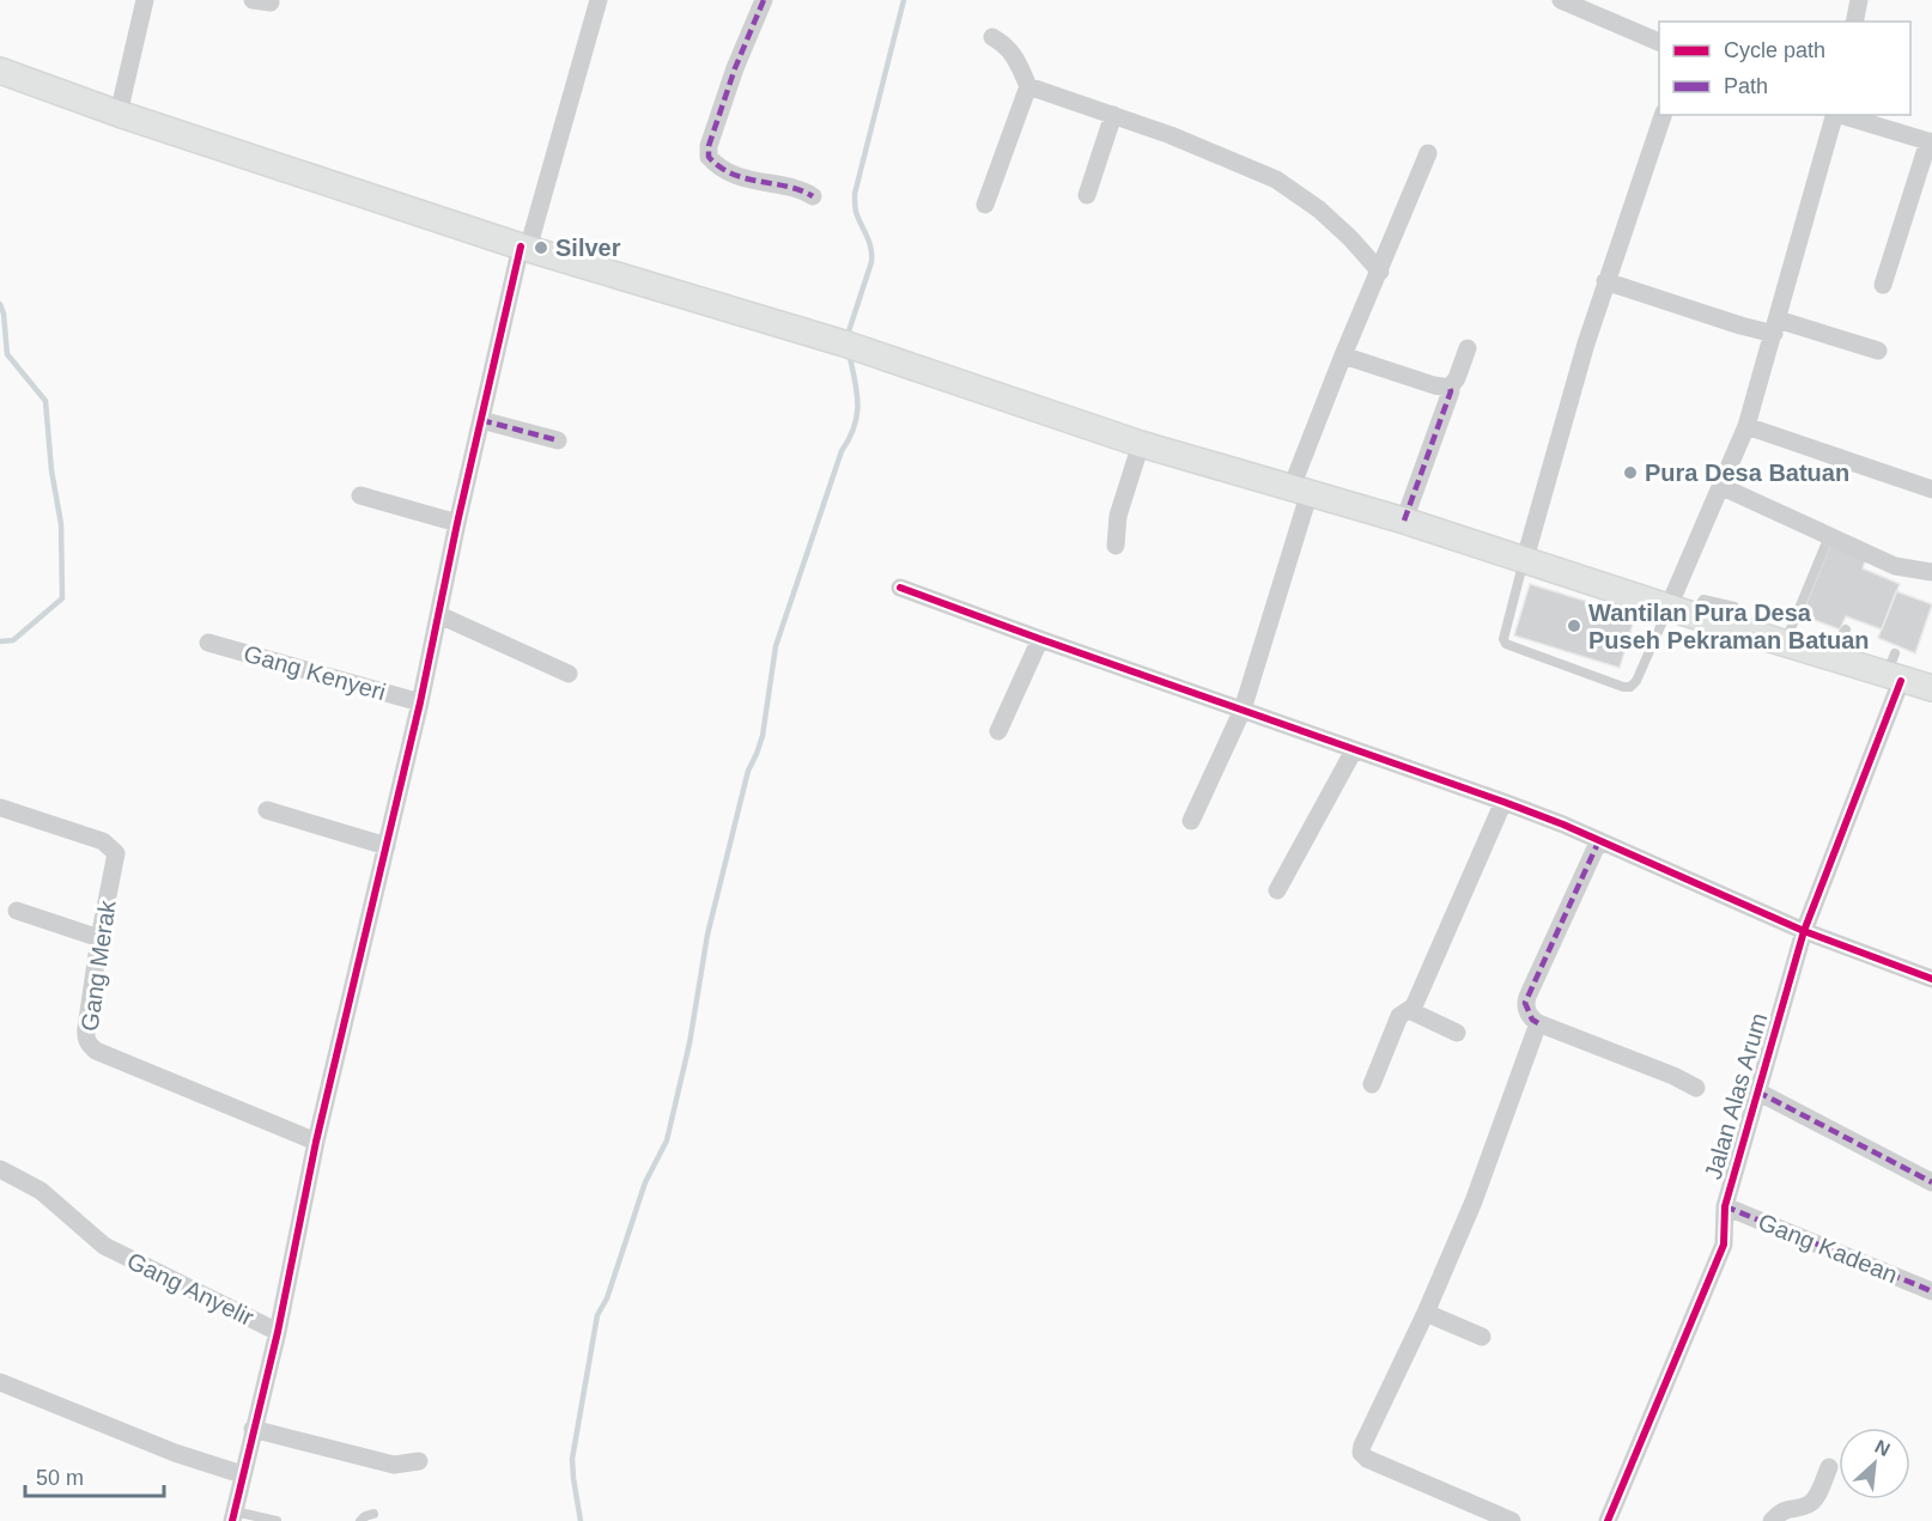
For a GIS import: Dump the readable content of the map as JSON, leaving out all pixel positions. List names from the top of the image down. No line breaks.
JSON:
{"streets":{"street":["Gang Kenyeri","Gang Merak","Jalan Alas Arum","Gang Kadean","Gang Anyelir"]},"crossings":[["Jalan Alas Arum","Gang Kadean"]],"places":["Silver","Pura Desa Batuan","Wantilan Pura Desa Puseh Pekraman Batuan"],"legend":["Cycle path","Path"],"scale_bar":"50 m","north":"top right"}
